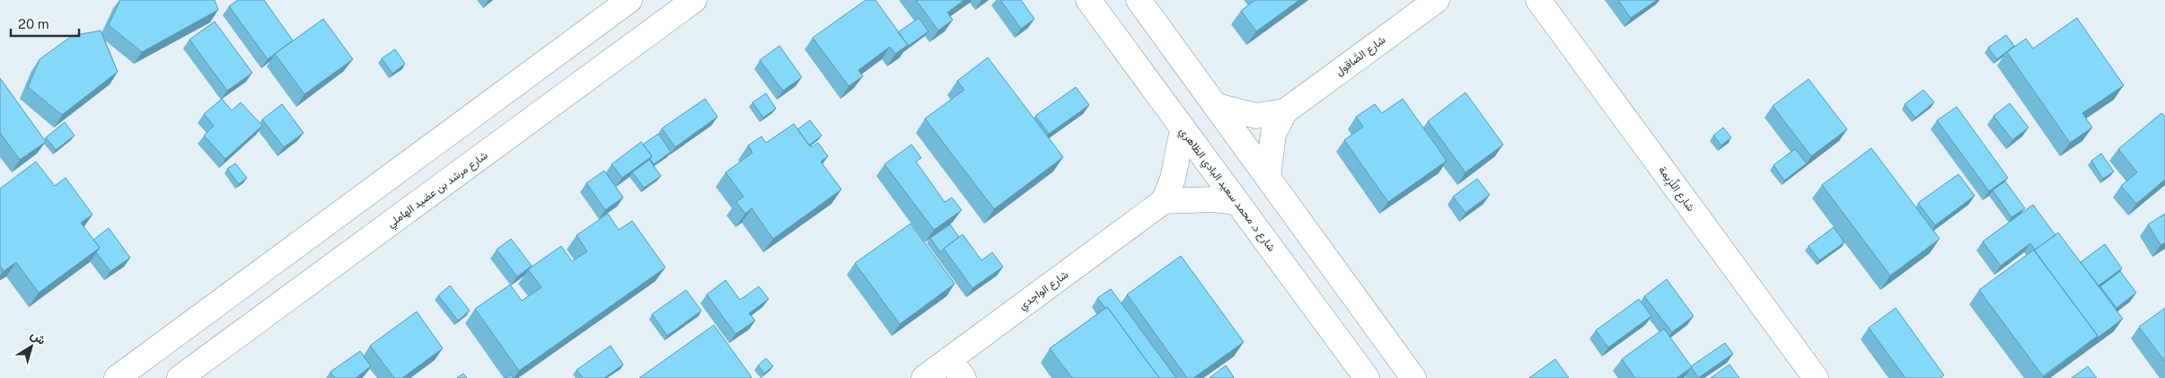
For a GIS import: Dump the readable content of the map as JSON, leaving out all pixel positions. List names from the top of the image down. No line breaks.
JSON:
{"streets":{"street":["شارع الصَّاقول","شارع اللِّزِيمة","شارع مرشد بن عضيد الهاملي","شارع د. محمد سعيد البادي الظاهري","شارع الواجِدي"]},"scale_bar":"20 m","north":"top right"}
